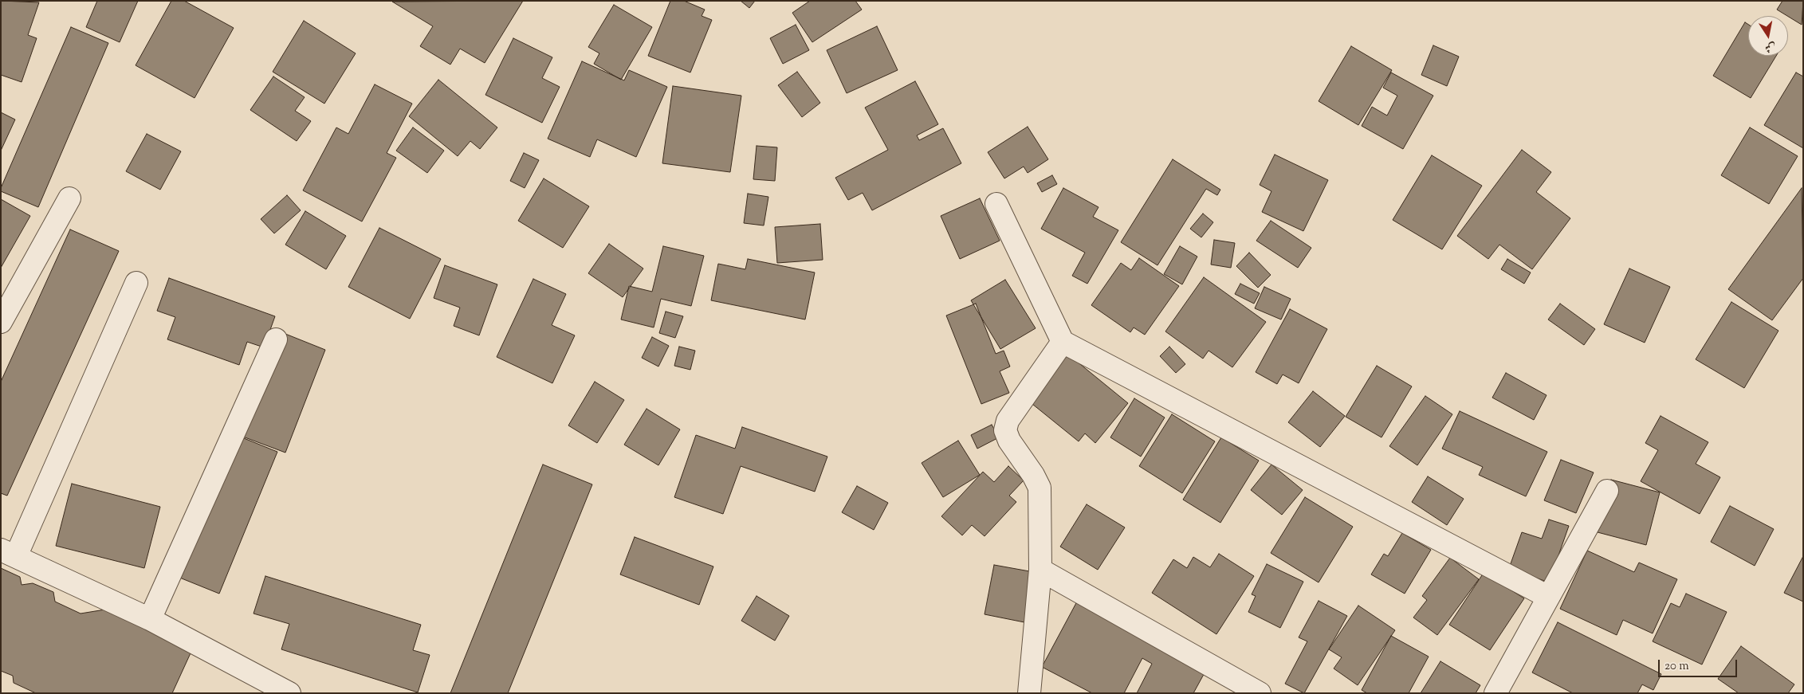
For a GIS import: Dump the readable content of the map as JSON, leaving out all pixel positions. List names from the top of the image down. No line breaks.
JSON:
{"scale_bar":"20 m","north":"bottom"}
